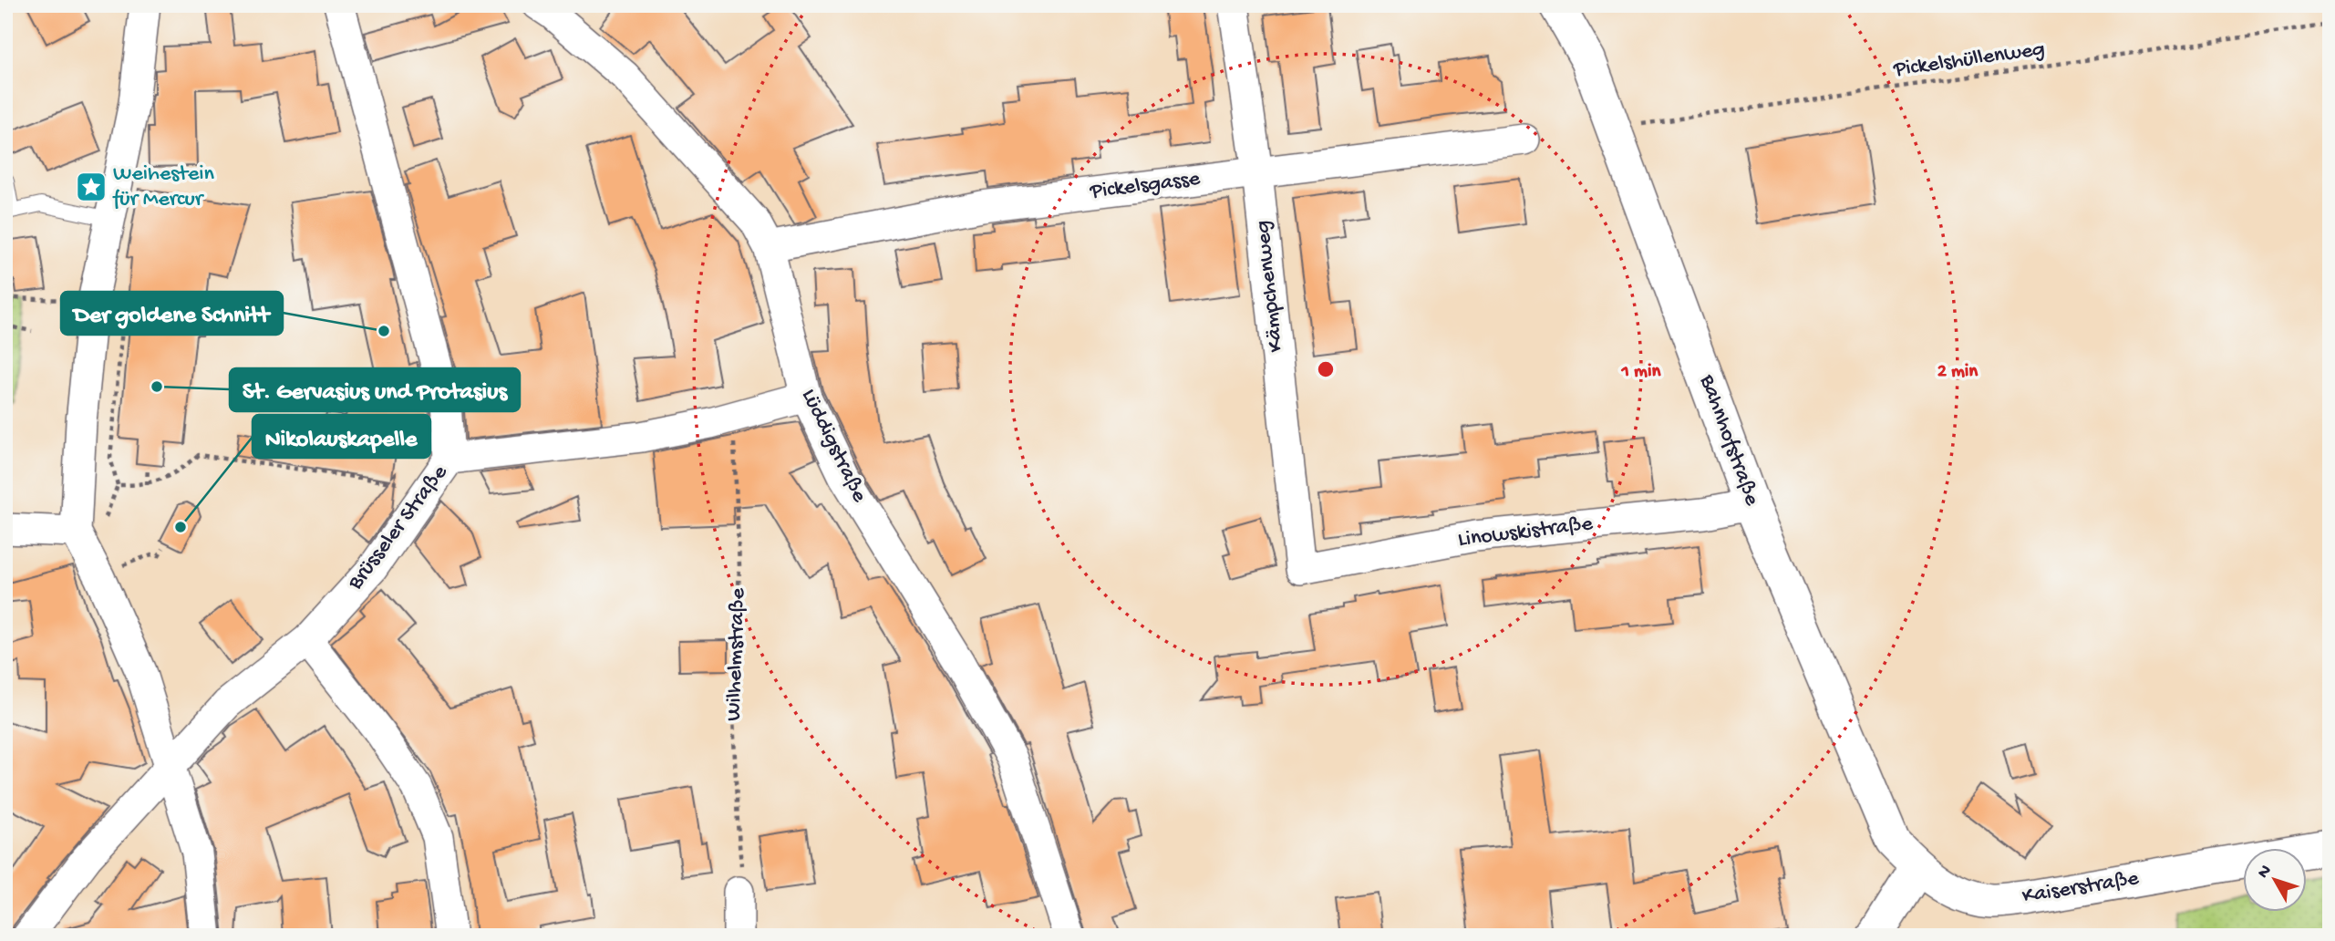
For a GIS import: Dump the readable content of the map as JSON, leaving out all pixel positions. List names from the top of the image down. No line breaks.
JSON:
{"streets":{"main road":["Bahnhofstraße","Kaiserstraße"],"street":["Pickelsgasse","Kämpchenweg","Lüddigstraße","Brüsseler Straße","Linowskistraße"],"path":["Pickelshüllenweg","Wilhelmstraße"]},"crossings":[["Pickelshüllenweg","Bahnhofstraße"],["Pickelsgasse","Kämpchenweg"],["Pickelsgasse","Lüddigstraße"],["Kämpchenweg","Linowskistraße"],["Bahnhofstraße","Linowskistraße"],["Bahnhofstraße","Kaiserstraße"]],"places":{"place":["Weihestein für Mercur"],"other":["Der goldene Schnitt","St. Gervasius und Protasius","Nikolauskapelle"]},"north":"top left","rings":["1 min","2 min"]}
